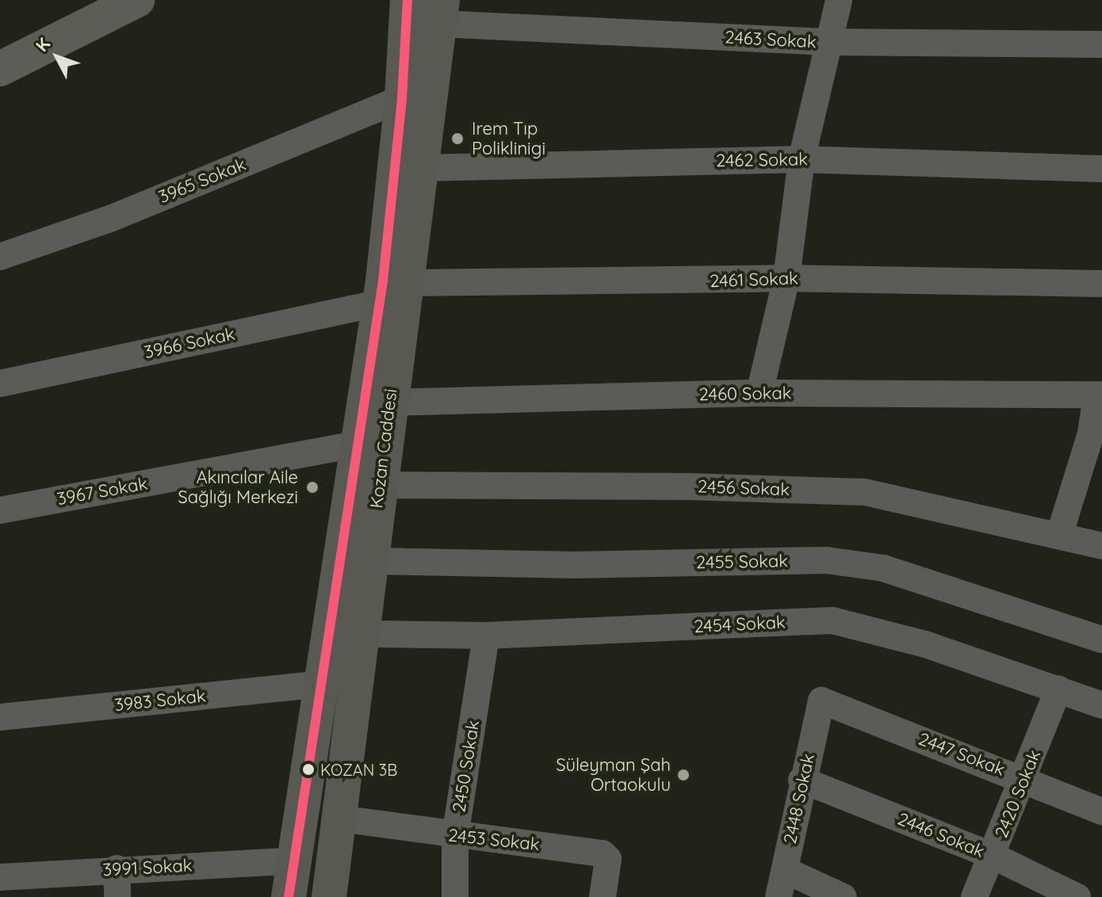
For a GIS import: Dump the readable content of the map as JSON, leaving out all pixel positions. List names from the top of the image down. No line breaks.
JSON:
{"streets":{"highway":["Kozan Caddesi"],"street":["2463 Sokak","2462 Sokak","3965 Sokak","2461 Sokak","3966 Sokak","2460 Sokak","2456 Sokak","3967 Sokak","2455 Sokak","2454 Sokak","3983 Sokak","2447 Sokak","2450 Sokak","2420 Sokak","2448 Sokak","2446 Sokak","2453 Sokak","3991 Sokak"]},"crossings":[["2463 Sokak","Kozan Caddesi"],["2462 Sokak","Kozan Caddesi"],["3965 Sokak","Kozan Caddesi"],["2461 Sokak","3966 Sokak"],["2461 Sokak","Kozan Caddesi"],["3966 Sokak","Kozan Caddesi"],["2460 Sokak","Kozan Caddesi"],["Kozan Caddesi","2456 Sokak"],["Kozan Caddesi","3967 Sokak"],["Kozan Caddesi","2455 Sokak"],["Kozan Caddesi","2454 Sokak"],["Kozan Caddesi","3983 Sokak"],["Kozan Caddesi","2453 Sokak"],["Kozan Caddesi","3991 Sokak"],["2454 Sokak","2450 Sokak"],["2454 Sokak","2420 Sokak"],["2447 Sokak","2420 Sokak"],["2447 Sokak","2448 Sokak"],["2450 Sokak","2453 Sokak"],["2420 Sokak","2446 Sokak"],["2448 Sokak","2446 Sokak"]],"places":["Irem Tıp Poliklinigi","Akıncılar Aile Sağlığı Merkezi","KOZAN 3B","Süleyman Şah Ortaokulu"],"north":"top left"}
